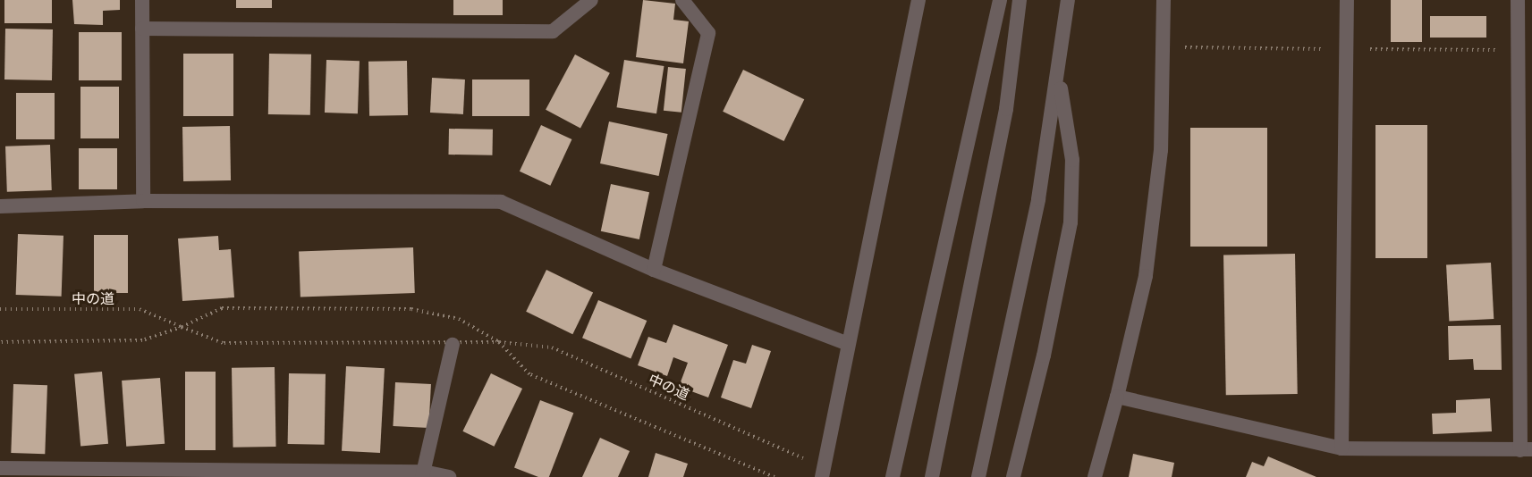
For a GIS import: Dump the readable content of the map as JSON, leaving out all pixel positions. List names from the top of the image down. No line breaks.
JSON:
{"streets":{"path":["中の道"]}}
